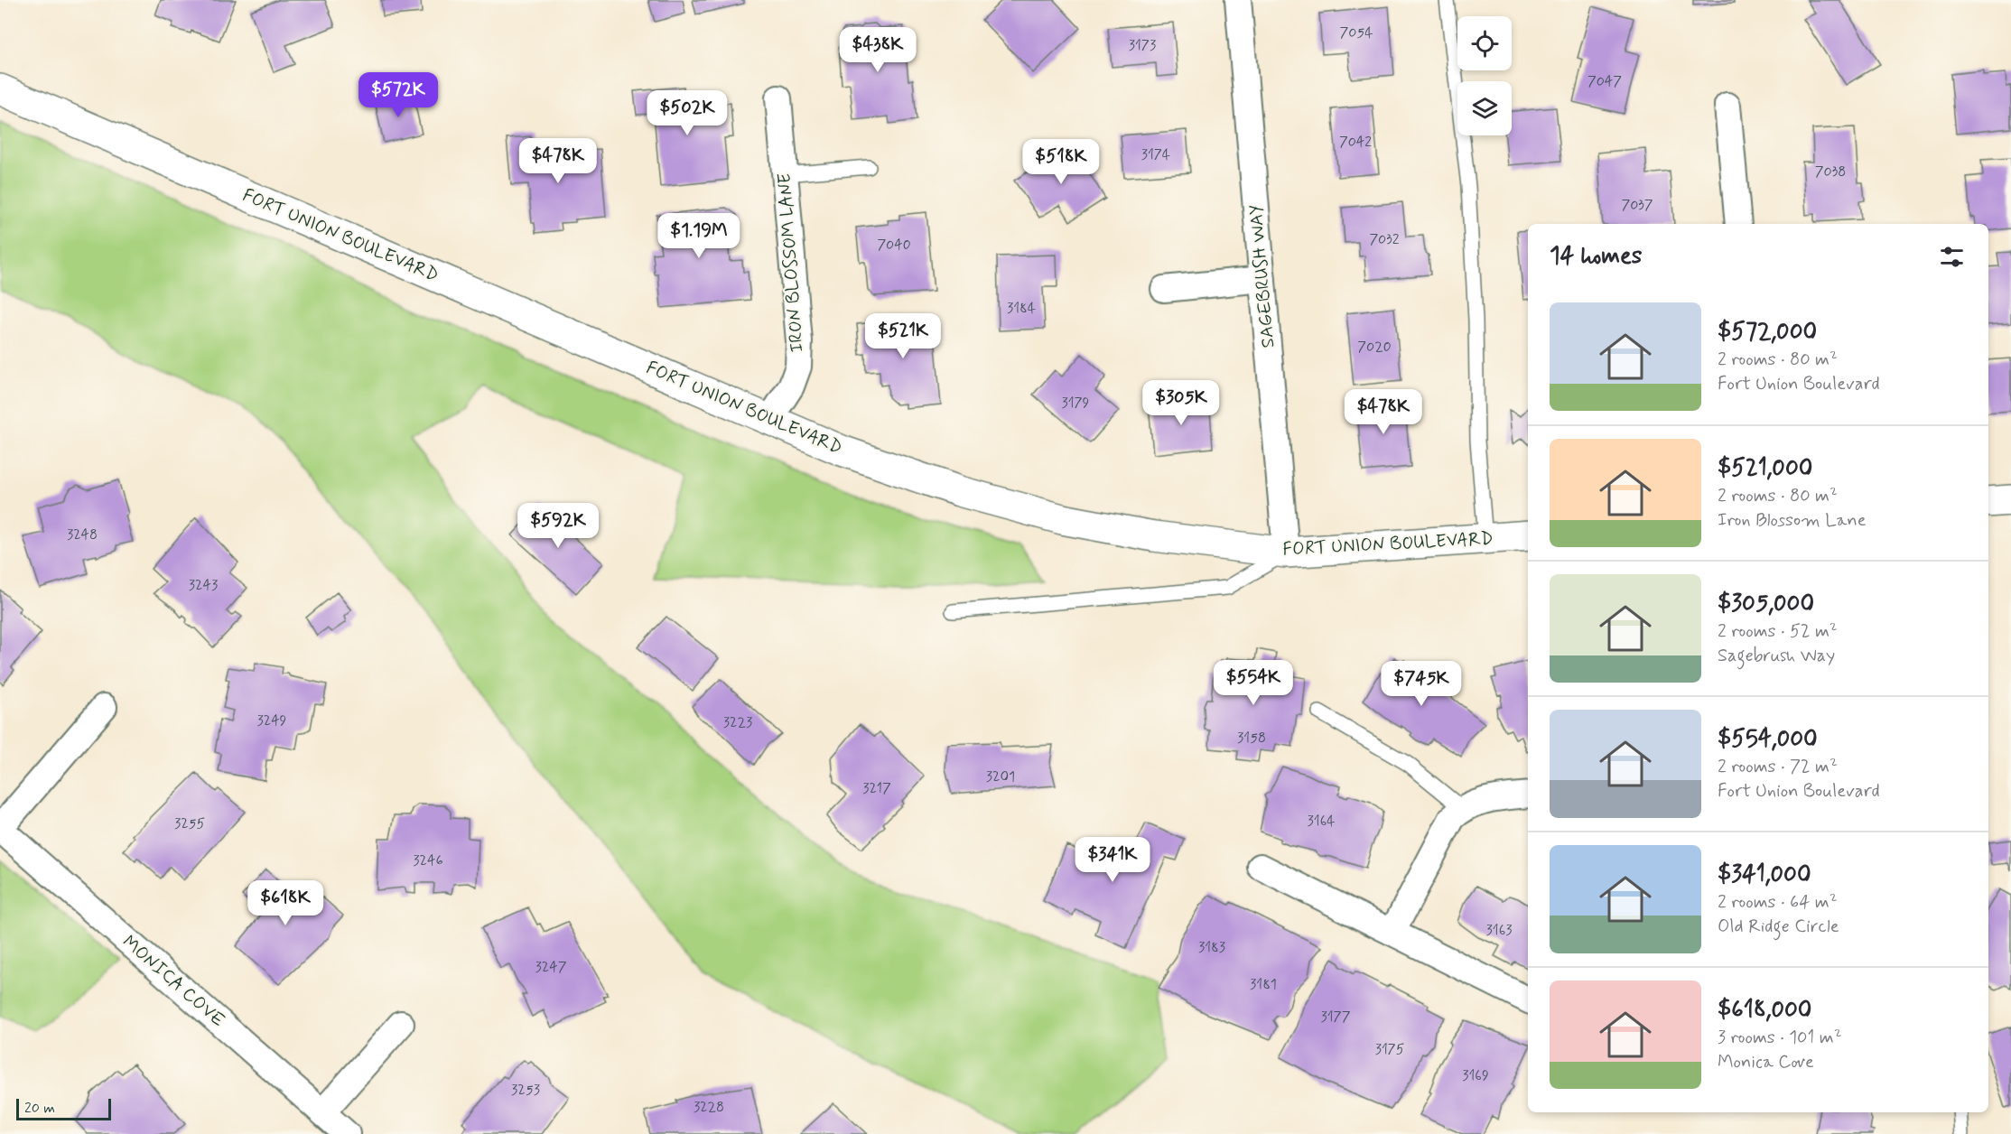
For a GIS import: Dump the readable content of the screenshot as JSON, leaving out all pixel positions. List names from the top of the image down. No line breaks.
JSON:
{"streets":{"main road":["FORT UNION BOULEVARD"],"street":["IRON BLOSSOM LANE","SAGEBRUSH WAY","MONICA COVE"]},"crossings":[["FORT UNION BOULEVARD","IRON BLOSSOM LANE"],["FORT UNION BOULEVARD","SAGEBRUSH WAY"]],"house_numbers":["7054","3173","7047","7042","3174","7038","7037","7032","7040","3184","7020","3179","3248","3243","3249","3223","3158","3201","3217","3164","3255","3246","3163","3183","3247","3181","3177","3175","3169","3253","3228"],"scale_bar":"20 m","page":{"price":["$438K","$572K","$502K","$478K","$518K","$1.19M","$521K","$305K","$478K","$592K","$554K","$745K","$341K","$618K"],"heading":"14 homes","list":[{"name":"$572,000","note":"2 rooms · 80 m² · Fort Union Boulevard"},{"name":"$521,000","note":"2 rooms · 80 m² · Iron Blossom Lane"},{"name":"$305,000","note":"2 rooms · 52 m² · Sagebrush Way"},{"name":"$554,000","note":"2 rooms · 72 m² · Fort Union Boulevard"},{"name":"$341,000","note":"2 rooms · 64 m² · Old Ridge Circle"},{"name":"$618,000","note":"3 rooms · 101 m² · Monica Cove"}],"scale":"20 m"}}
